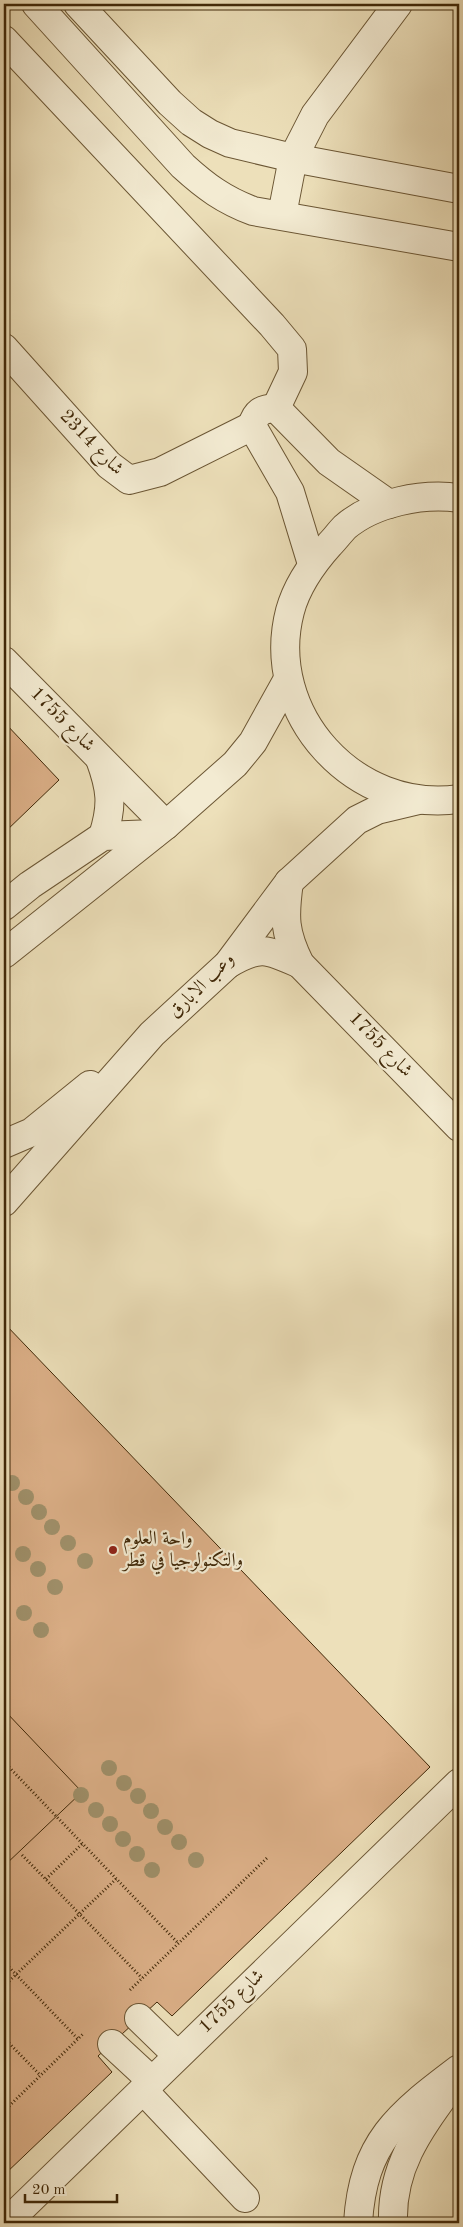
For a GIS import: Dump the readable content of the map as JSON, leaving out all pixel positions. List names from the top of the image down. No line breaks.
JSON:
{"streets":{"street":["شارع 2314","شارع 1755","وعب الابارق"]},"crossings":[["شارع 1755","وعب الابارق"]],"places":["واحة العلوم والتكنولوجيا في قطر"],"scale_bar":"20 m"}
